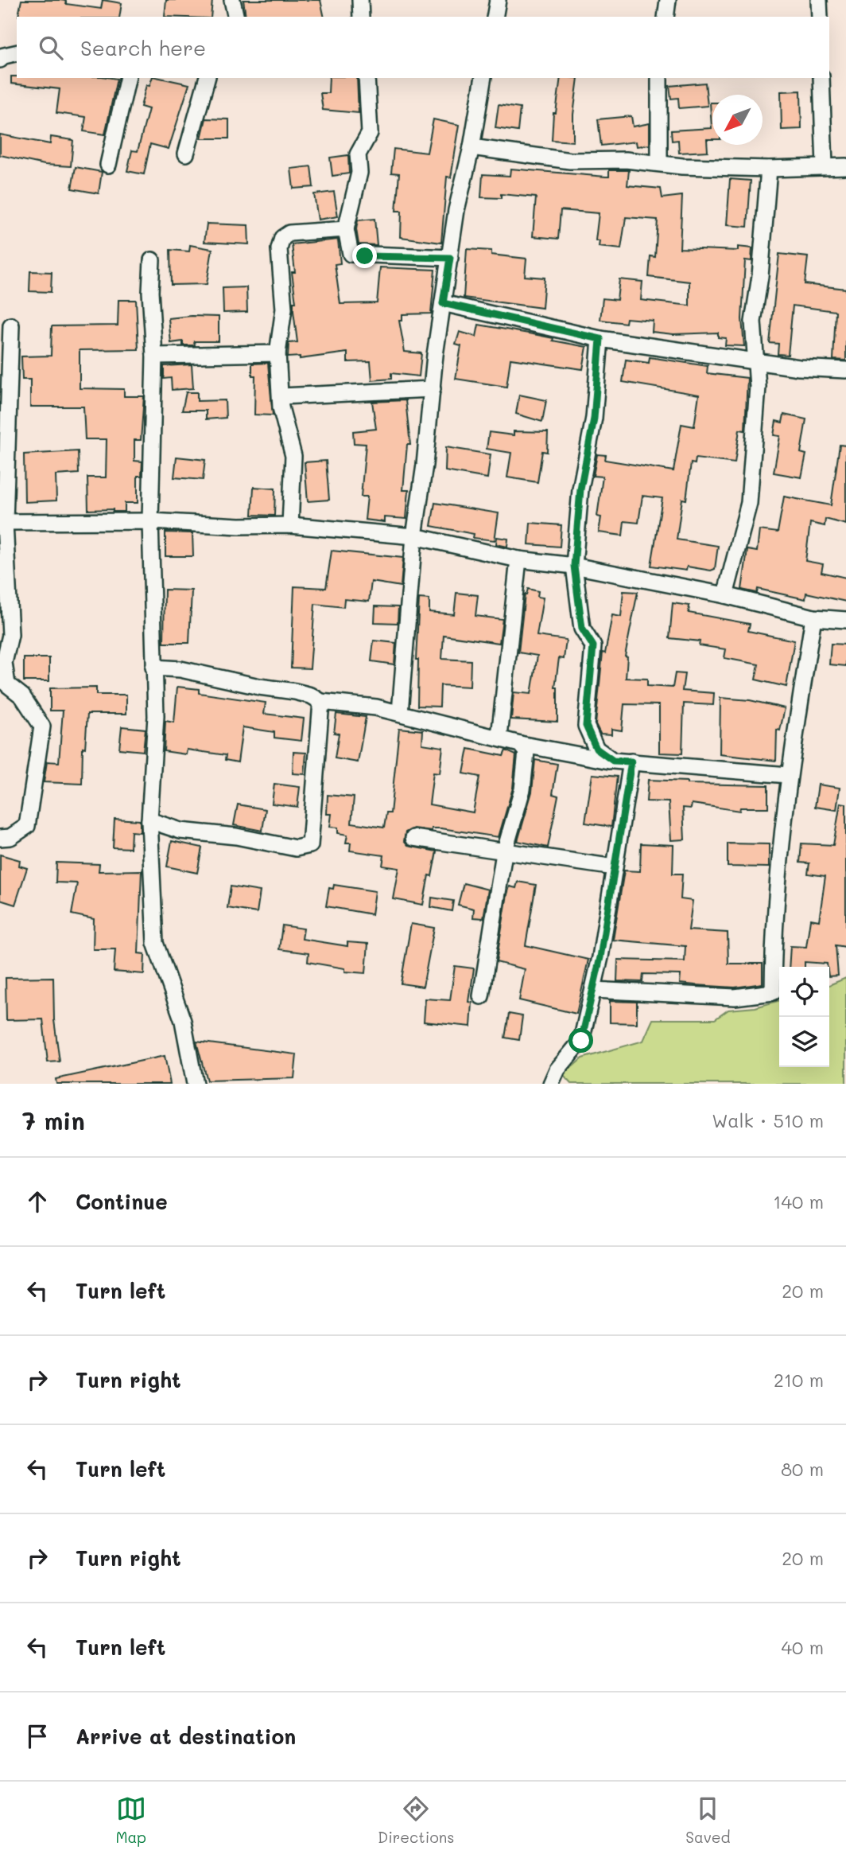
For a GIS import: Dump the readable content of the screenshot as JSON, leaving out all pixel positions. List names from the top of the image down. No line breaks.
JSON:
{"north":"bottom left","page":{"search":"Search here","heading":["7 min","Walk · 510 m"],"list":[["Continue","140 m"],["Turn left","20 m"],["Turn right","210 m"],["Turn left","80 m"],["Turn right","20 m"],["Turn left","40 m"],"Arrive at destination"],"nav":["Map","Directions","Saved"]}}
